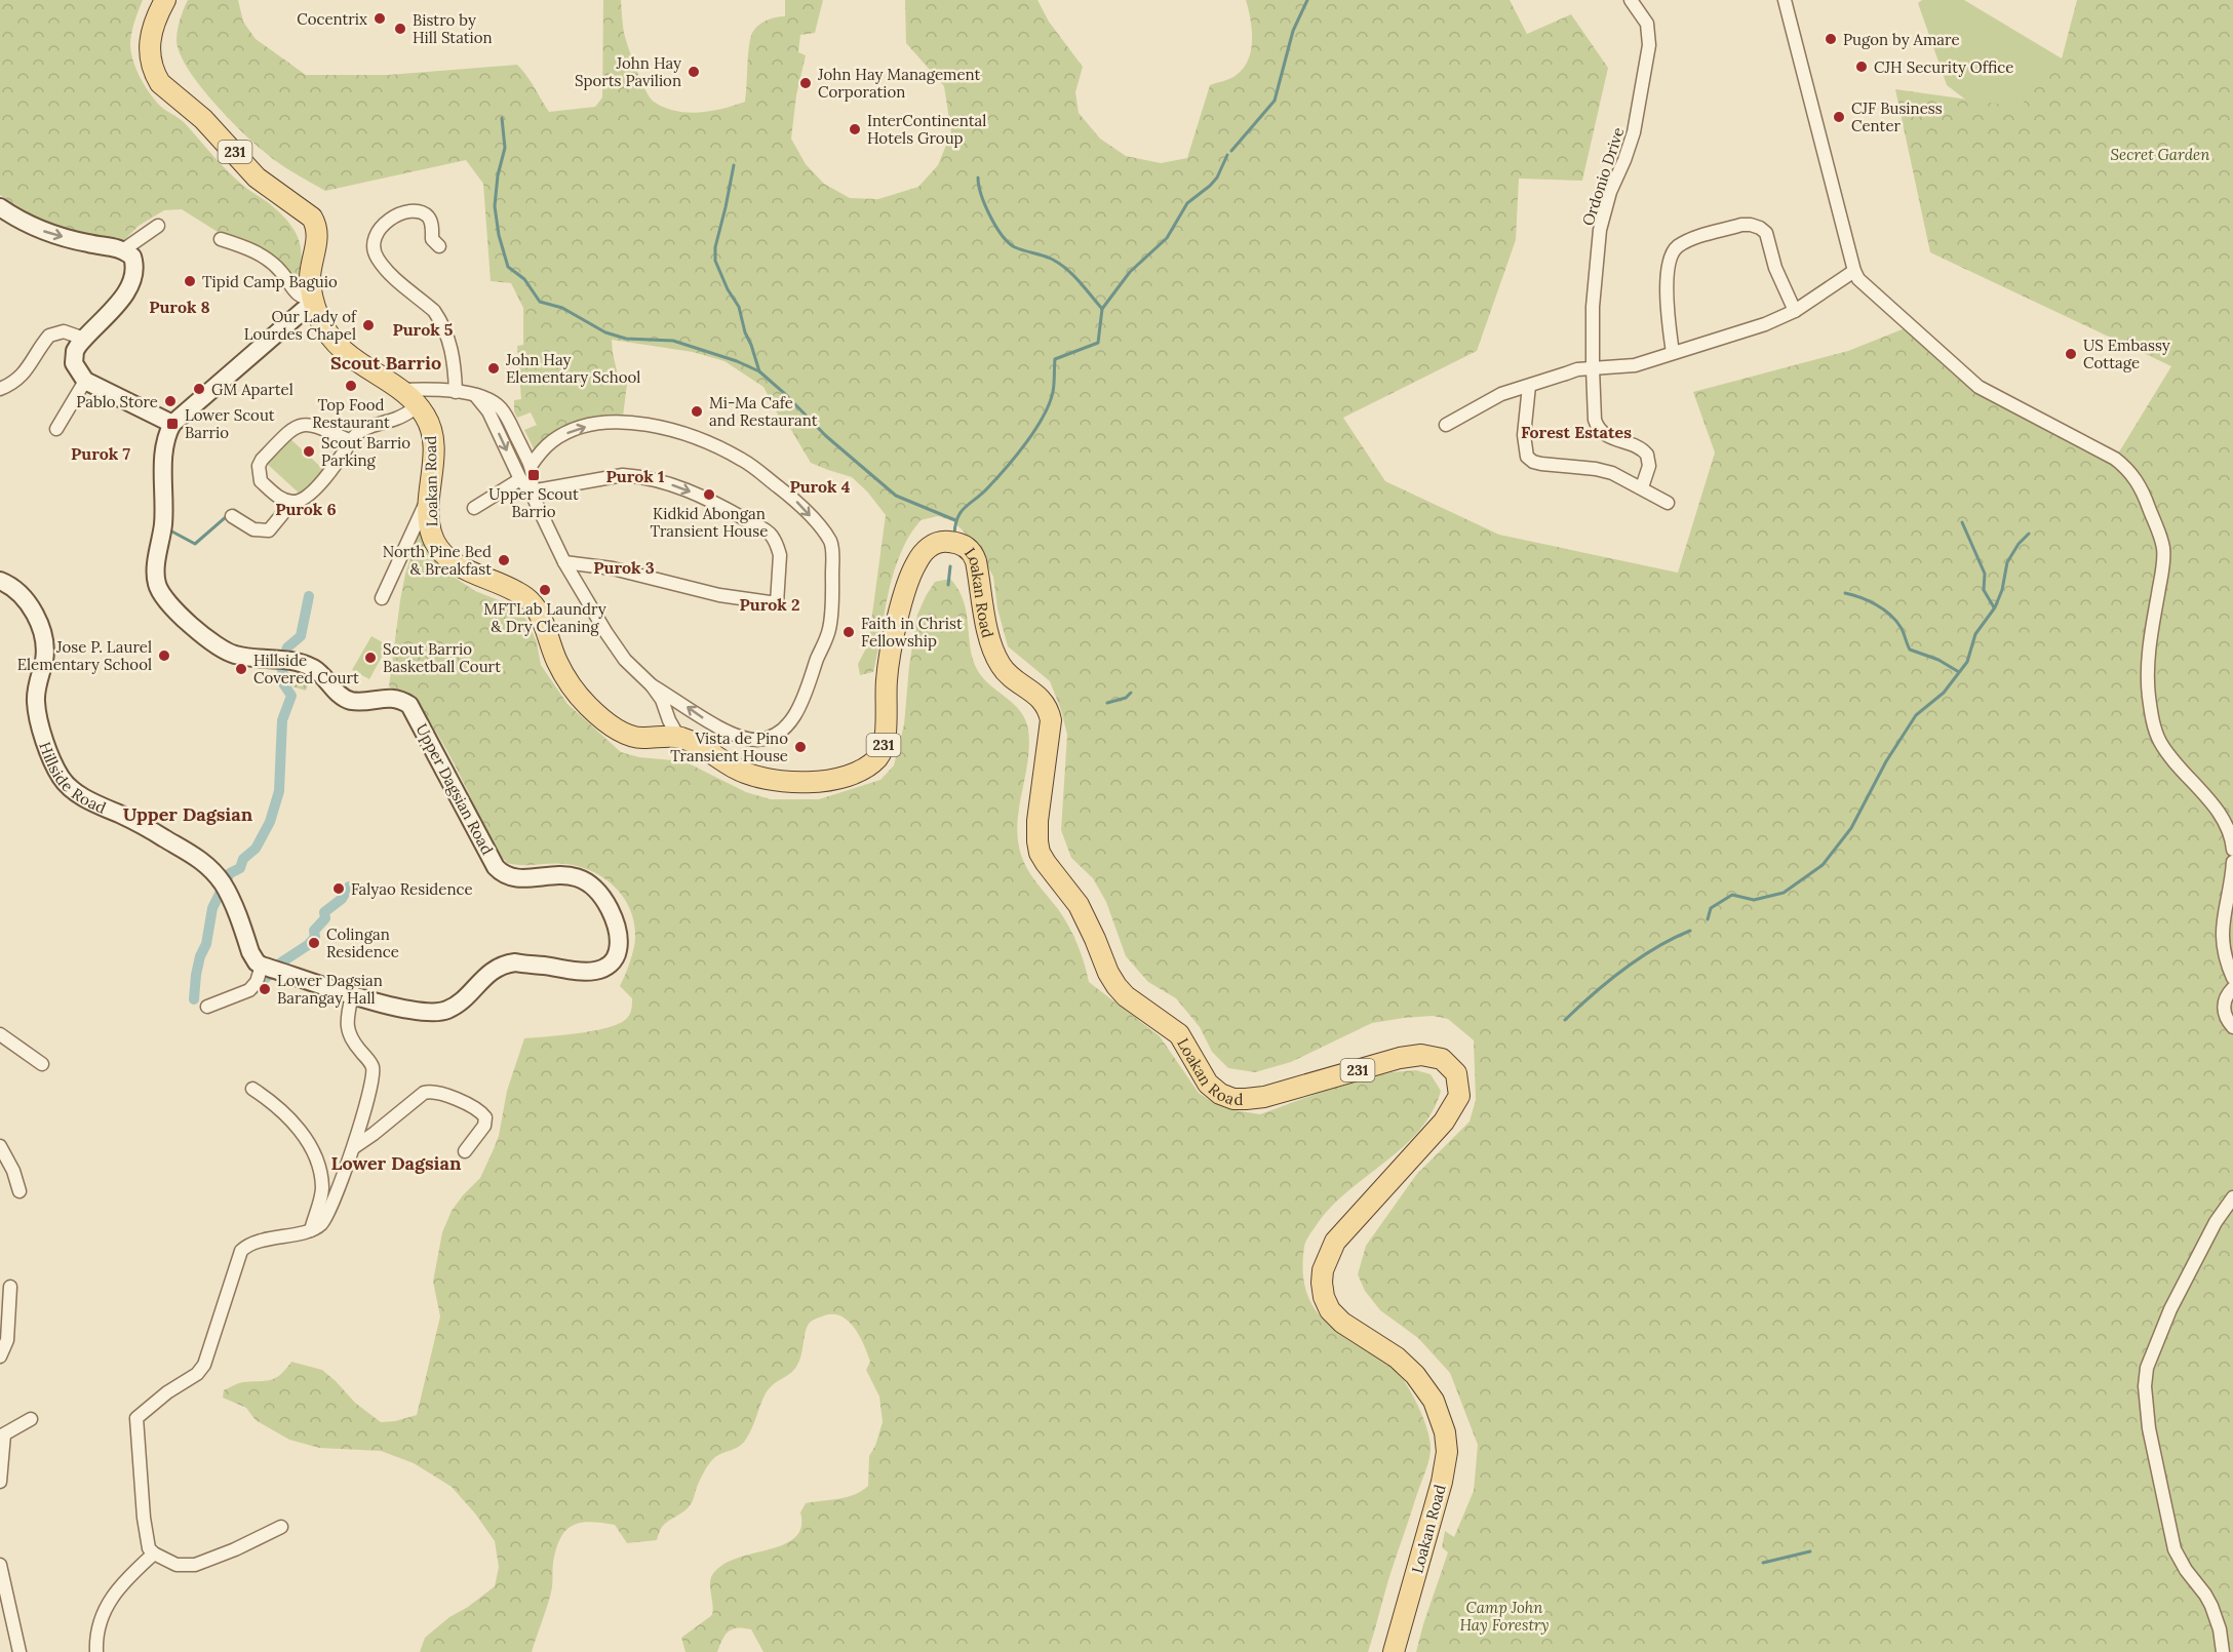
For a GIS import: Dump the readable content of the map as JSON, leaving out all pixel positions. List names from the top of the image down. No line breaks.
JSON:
{"streets":{"main road":["231","Loakan Road"],"street":["Ordonio Drive","Hillside Road","Upper Dagsian Road"]},"districts":["Purok 8","Purok 5","Scout Barrio","Forest Estates","Purok 7","Purok 1","Purok 4","Purok 6","Purok 3","Purok 2","Upper Dagsian","Lower Dagsian"],"parks":["Secret Garden","Camp John Hay Forestry"],"places":{"other":["Cocentrix","Bistro by Hill Station","Pugon by Amare","CJH Security Office","John Hay Sports Pavilion","John Hay Management Corporation","CJF Business Center","InterContinental Hotels Group","Tipid Camp Baguio","Our Lady of Lourdes Chapel","US Embassy Cottage","John Hay Elementary School","Top Food Restaurant","GM Apartel","Pablo Store","Mi-Ma Cafe and Restaurant","Scout Barrio Parking","Kidkid Abongan Transient House","North Pine Bed & Breakfast","MFTLab Laundry & Dry Cleaning","Faith in Christ Fellowship","Jose P. Laurel Elementary School","Scout Barrio Basketball Court","Hillside Covered Court","Vista de Pino Transient House","Falyao Residence","Colingan Residence","Lower Dagsian Barangay Hall"],"transit":["Lower Scout Barrio","Upper Scout Barrio"]}}
